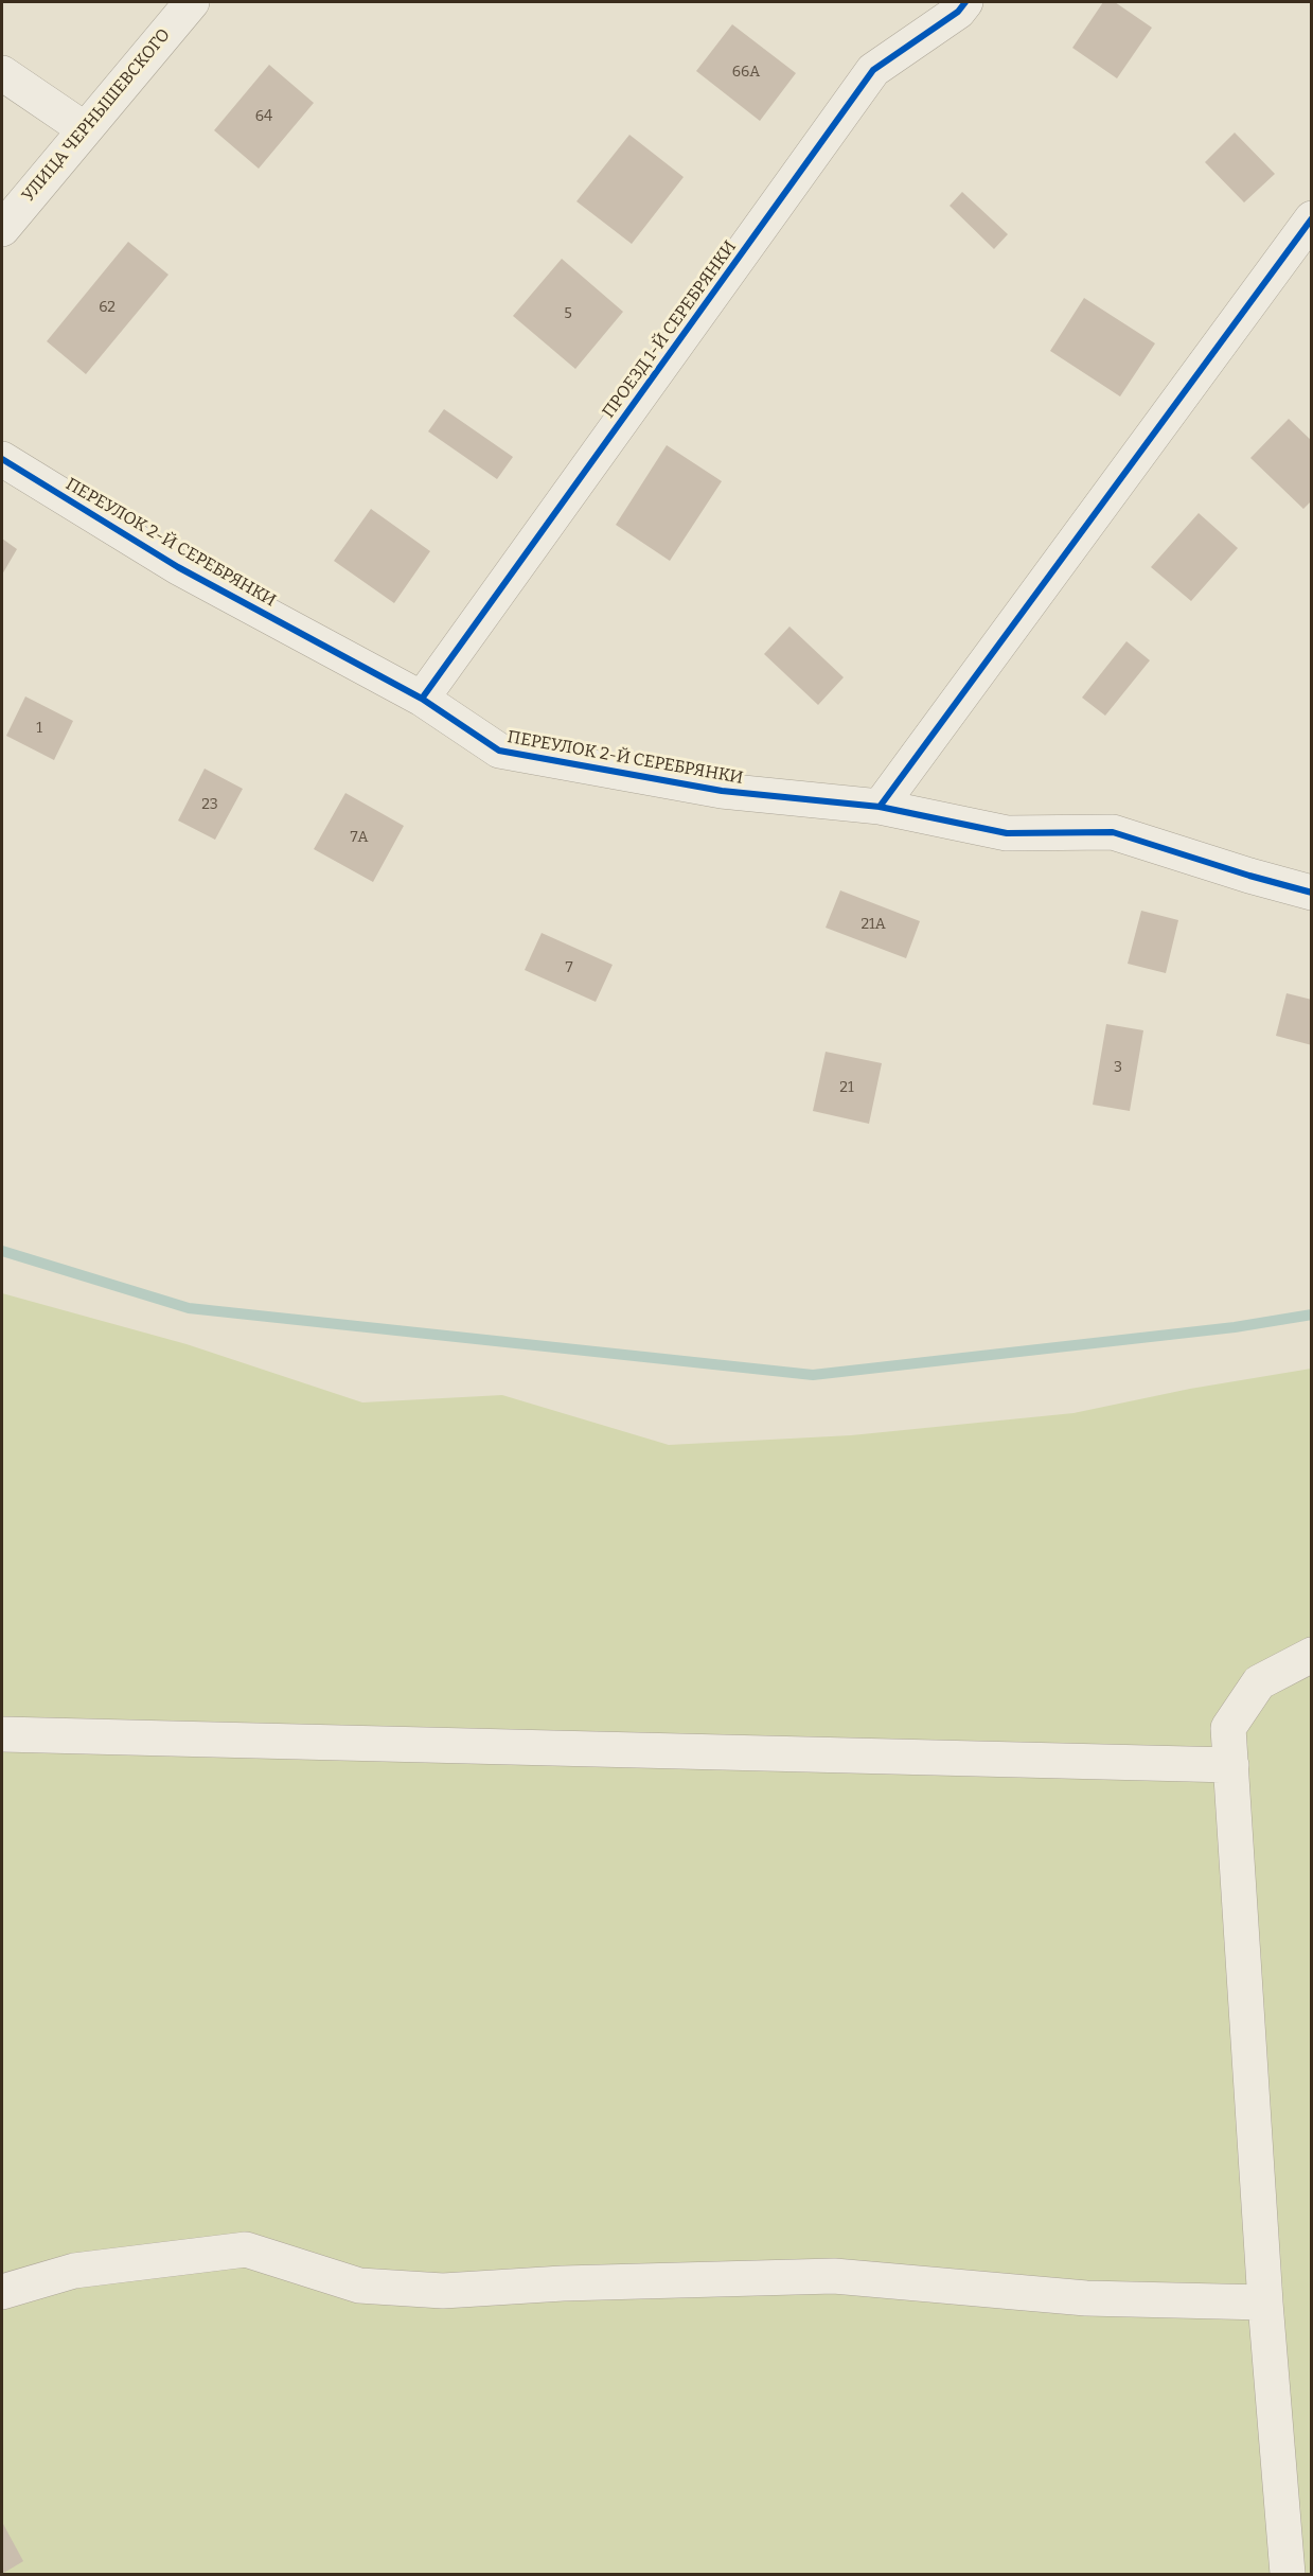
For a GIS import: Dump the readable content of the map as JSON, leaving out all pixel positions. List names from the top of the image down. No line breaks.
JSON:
{"streets":{"street":["УЛИЦА ЧЕРНЫШЕВСКОГО","ПРОЕЗД 1-Й СЕРЕБРЯНКИ","ПЕРЕУЛОК 2-Й СЕРЕБРЯНКИ"]},"crossings":[["ПРОЕЗД 1-Й СЕРЕБРЯНКИ","ПЕРЕУЛОК 2-Й СЕРЕБРЯНКИ"]],"house_numbers":["66А","64","62","5","1","23","7А","21А","7","3","21"]}
